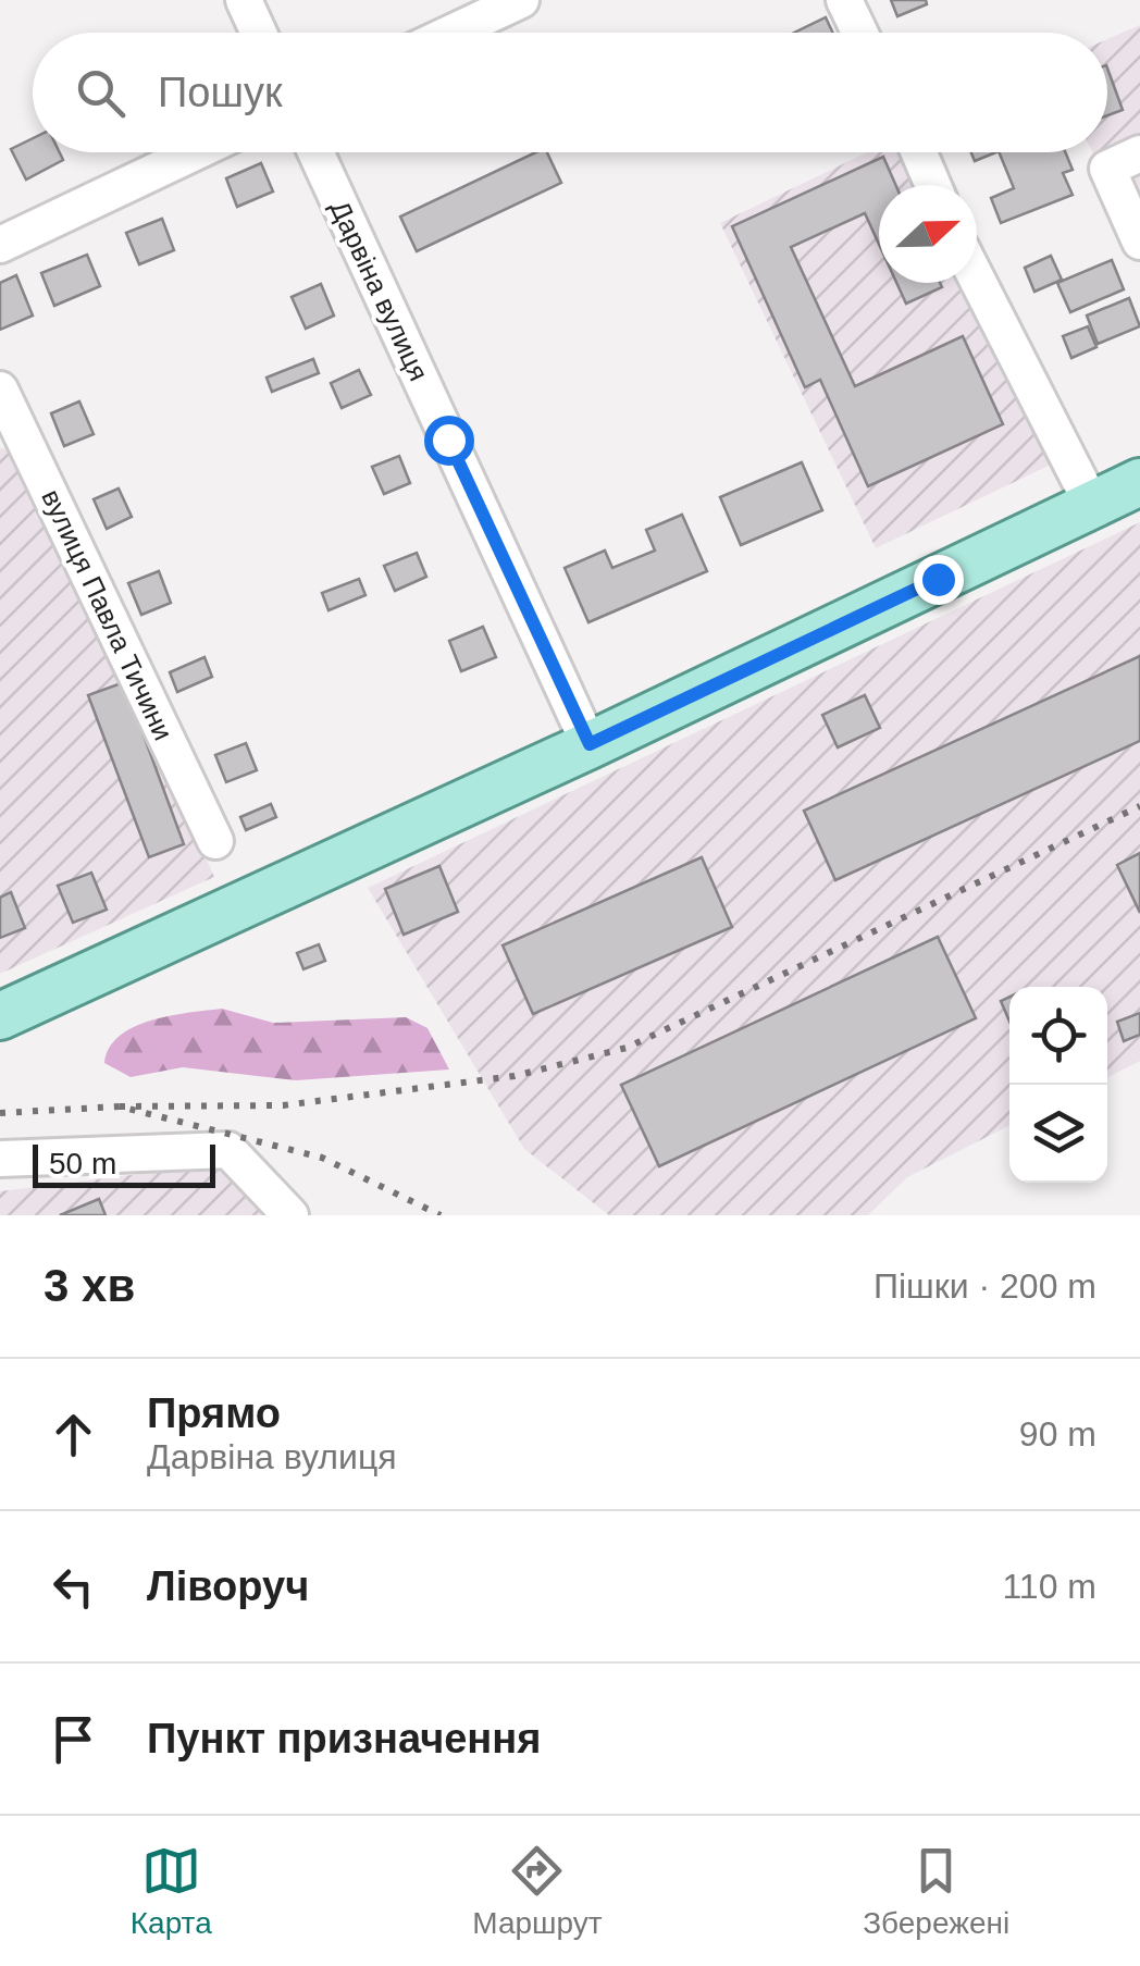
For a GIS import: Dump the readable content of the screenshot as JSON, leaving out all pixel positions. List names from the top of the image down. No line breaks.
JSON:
{"streets":{"street":["Дарвіна вулиця","вулиця Павла Тичини"]},"scale_bar":"50 m","north":"right","page":{"search":"Пошук","scale":"50 m","heading":["3 хв","Пішки · 200 m"],"list":[["Прямо","Дарвіна вулиця","90 m"],["Ліворуч","110 m"],"Пункт призначення"],"nav":["Карта","Маршрут","Збережені"]}}
